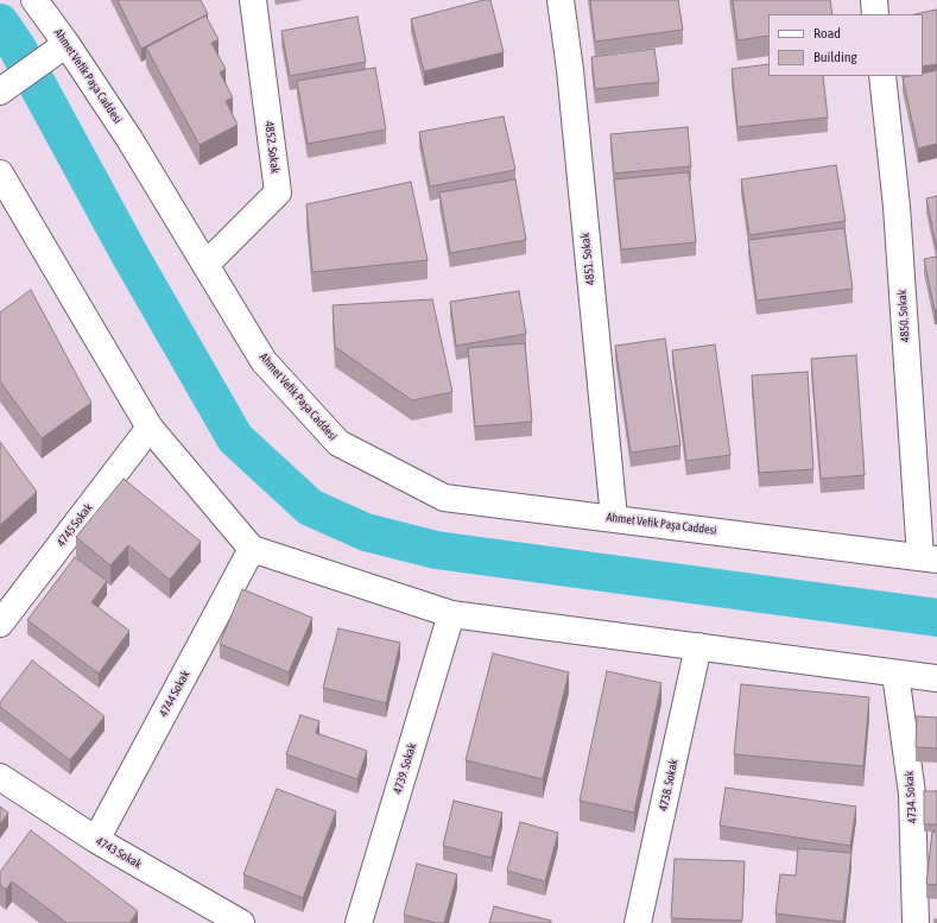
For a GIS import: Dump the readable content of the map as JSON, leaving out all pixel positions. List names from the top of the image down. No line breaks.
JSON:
{"streets":{"street":["Ahmet Vefik Paşa Caddesi","4852. Sokak","4851. Sokak","4850. Sokak","4745 Sokak","4744 Sokak","4739. Sokak","4738. Sokak","4734. Sokak","4743 Sokak"]},"crossings":[["Ahmet Vefik Paşa Caddesi","4852. Sokak"],["Ahmet Vefik Paşa Caddesi","4851. Sokak"],["Ahmet Vefik Paşa Caddesi","4850. Sokak"],["4744 Sokak","4743 Sokak"]],"legend":["Road","Building"]}
